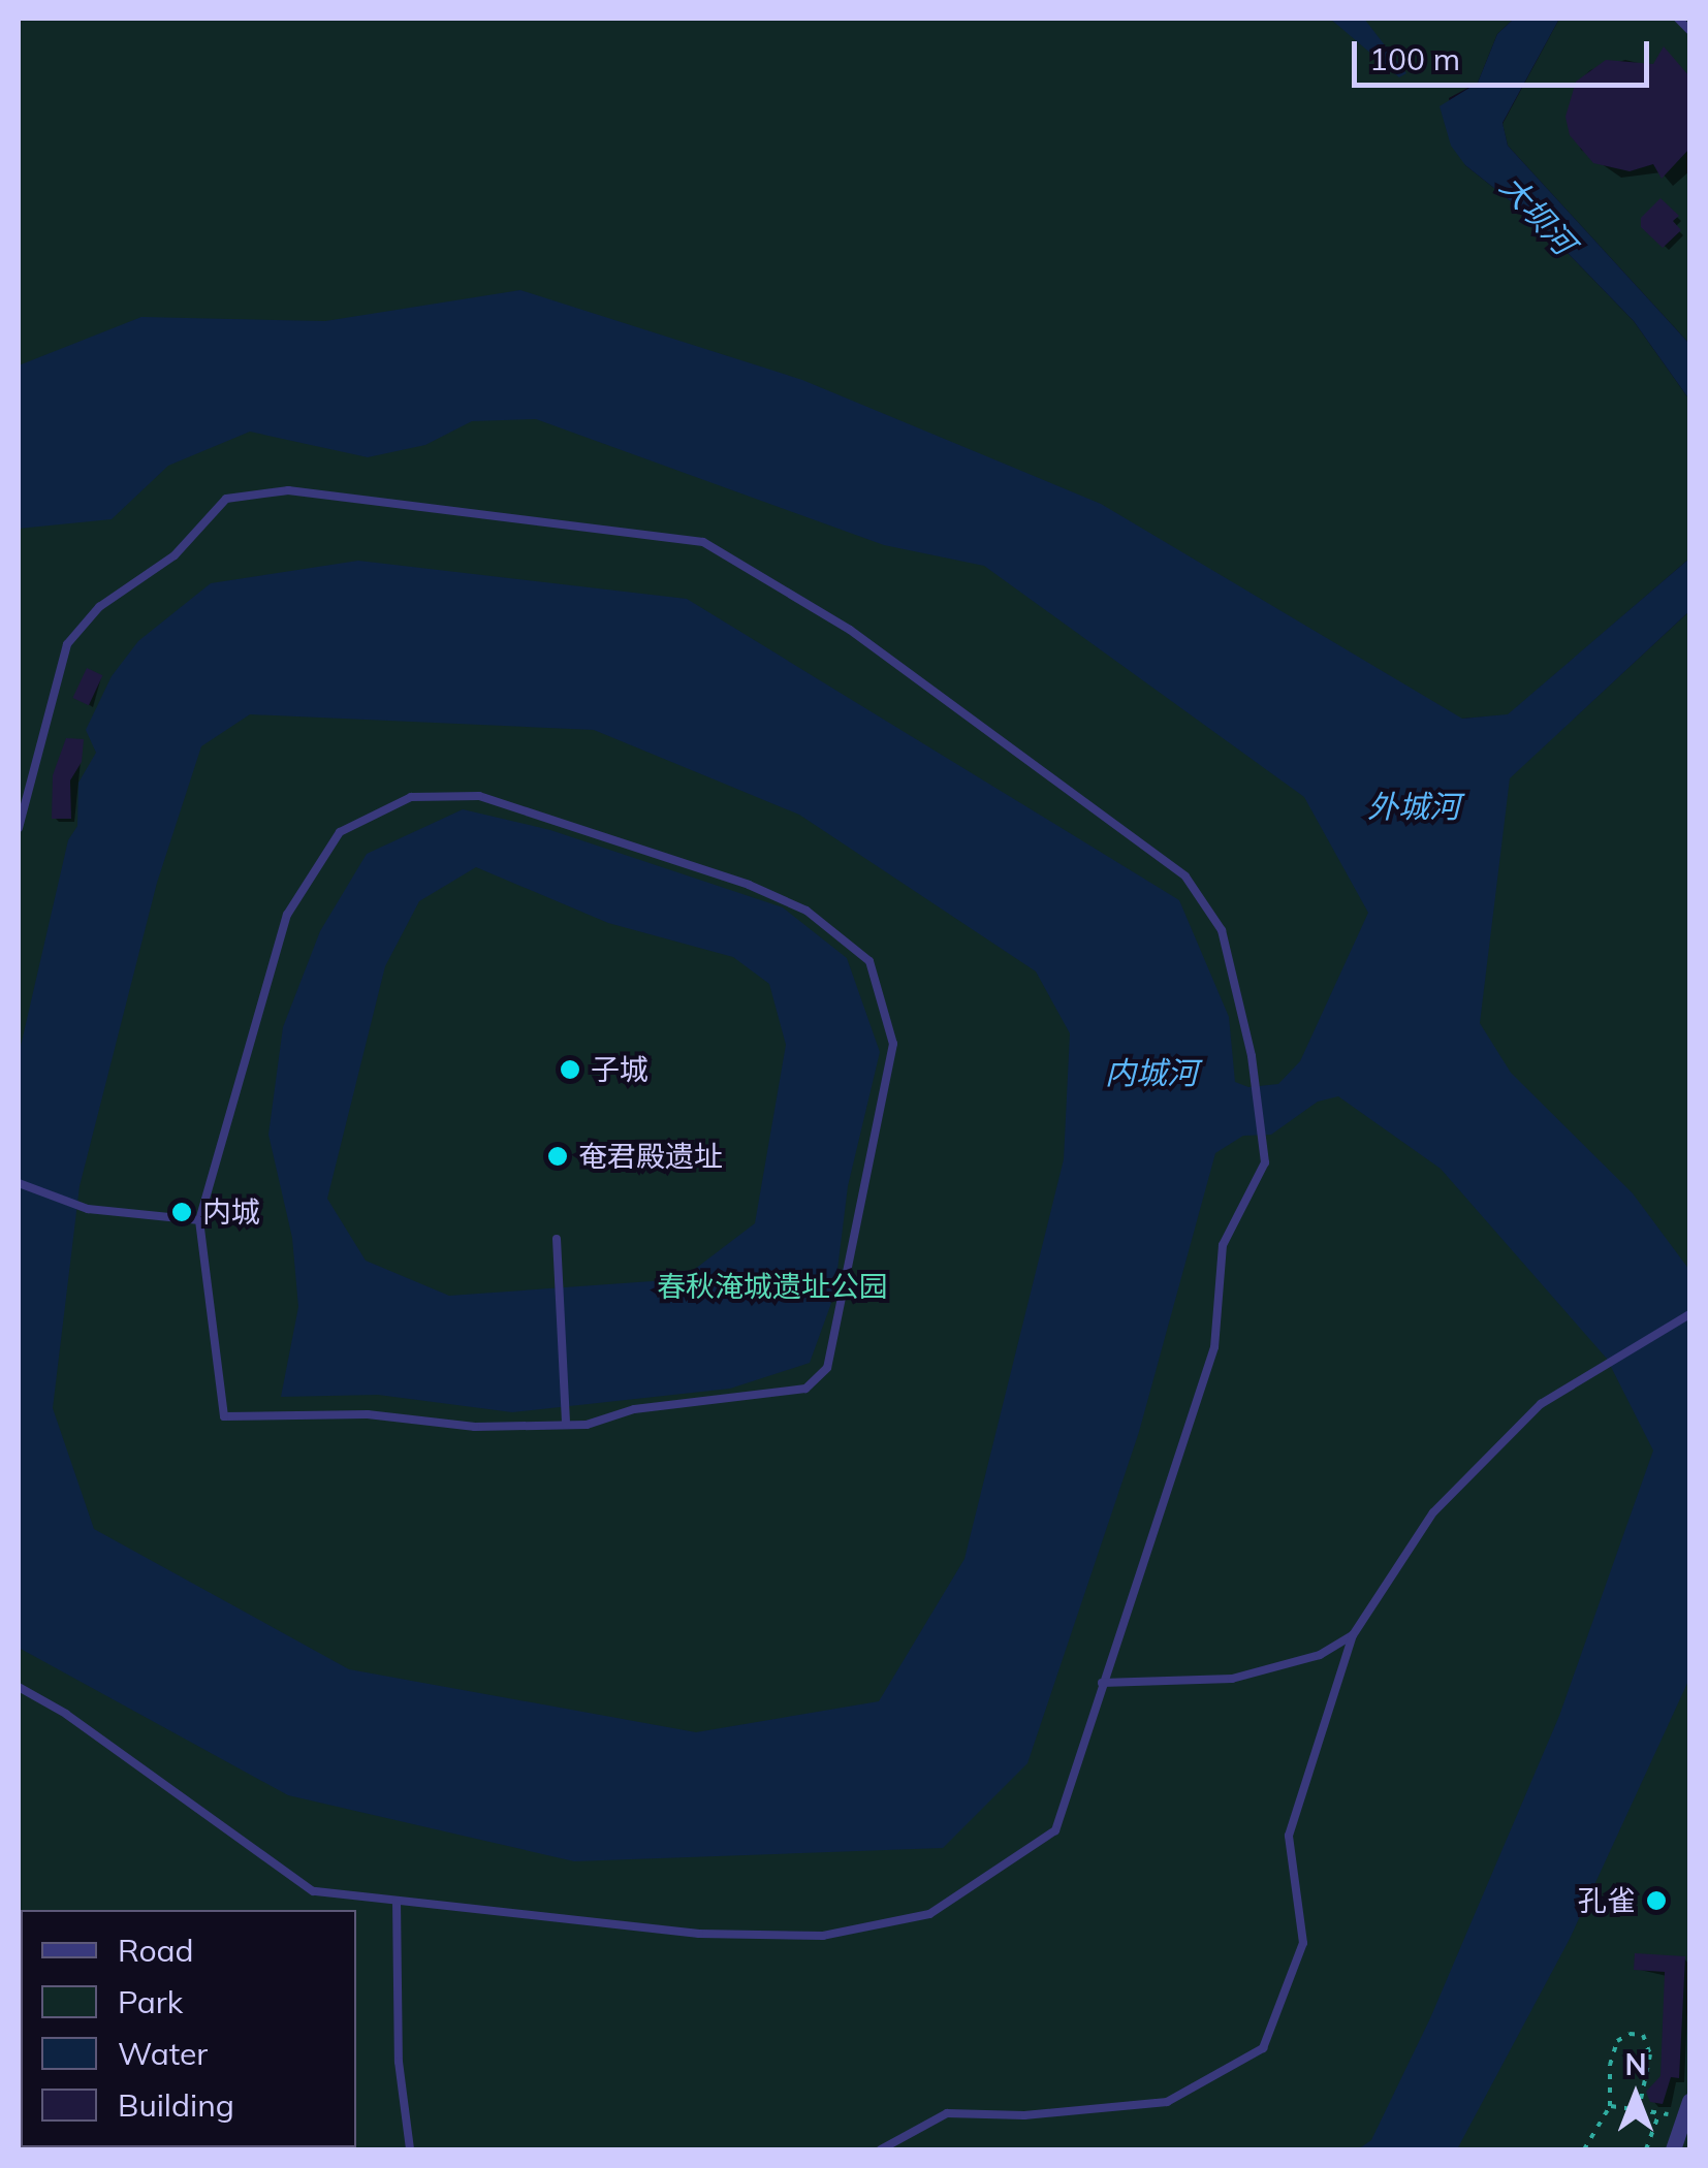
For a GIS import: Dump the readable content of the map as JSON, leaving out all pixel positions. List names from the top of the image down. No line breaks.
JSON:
{"water":["大坝河","外城河","内城河"],"parks":["春秋淹城遗址公园"],"places":["子城","奄君殿遗址","内城","孔雀"],"legend":["Road","Park","Water","Building"],"scale_bar":"100 m","north":"top"}
